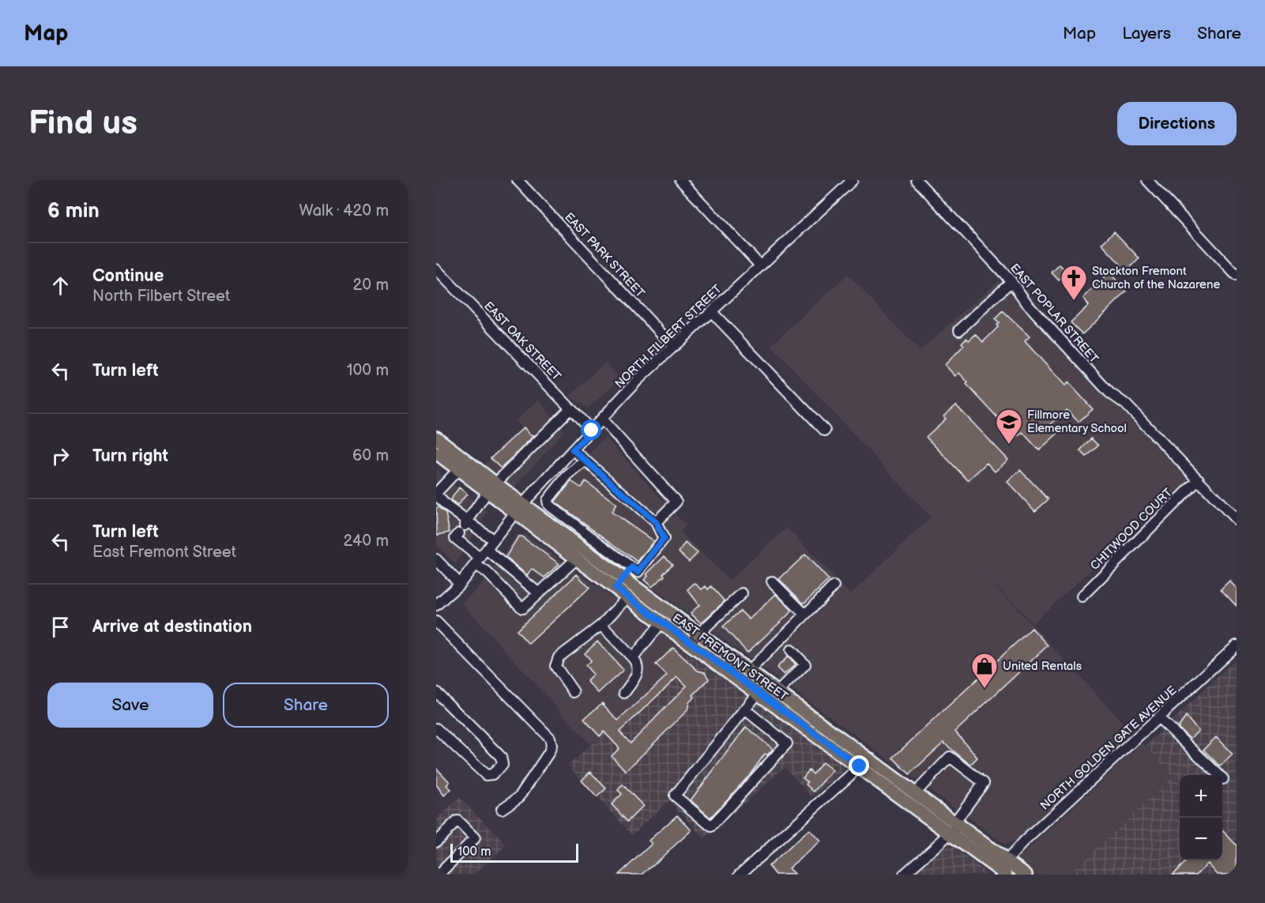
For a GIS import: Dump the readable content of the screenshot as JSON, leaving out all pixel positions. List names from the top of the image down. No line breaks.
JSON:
{"streets":{"main road":["EAST FREMONT STREET"],"street":["EAST PARK STREET","EAST POPLAR STREET","NORTH FILBERT STREET","EAST OAK STREET","CHITWOOD COURT","NORTH GOLDEN GATE AVENUE"]},"crossings":[["EAST PARK STREET","NORTH FILBERT STREET"],["EAST POPLAR STREET","CHITWOOD COURT"],["NORTH FILBERT STREET","EAST OAK STREET"],["NORTH FILBERT STREET","EAST FREMONT STREET"],["EAST FREMONT STREET","NORTH GOLDEN GATE AVENUE"]],"places":{"church":["Stockton Fremont Church of the Nazarene"],"school or university":["Fillmore Elementary School"],"shop":["United Rentals"]},"scale_bar":"100 m","page":{"header":"Map","nav":["Map","Layers","Share"],"buttons":["Directions",["Save","Share"]],"title":"Find us","heading":["6 min","Walk · 420 m"],"list":[["Continue","North Filbert Street","20 m"],["Turn left","100 m"],["Turn right","60 m"],["Turn left","East Fremont Street","240 m"],"Arrive at destination"],"map_buttons":["+","−"],"scale":"100 m"}}
